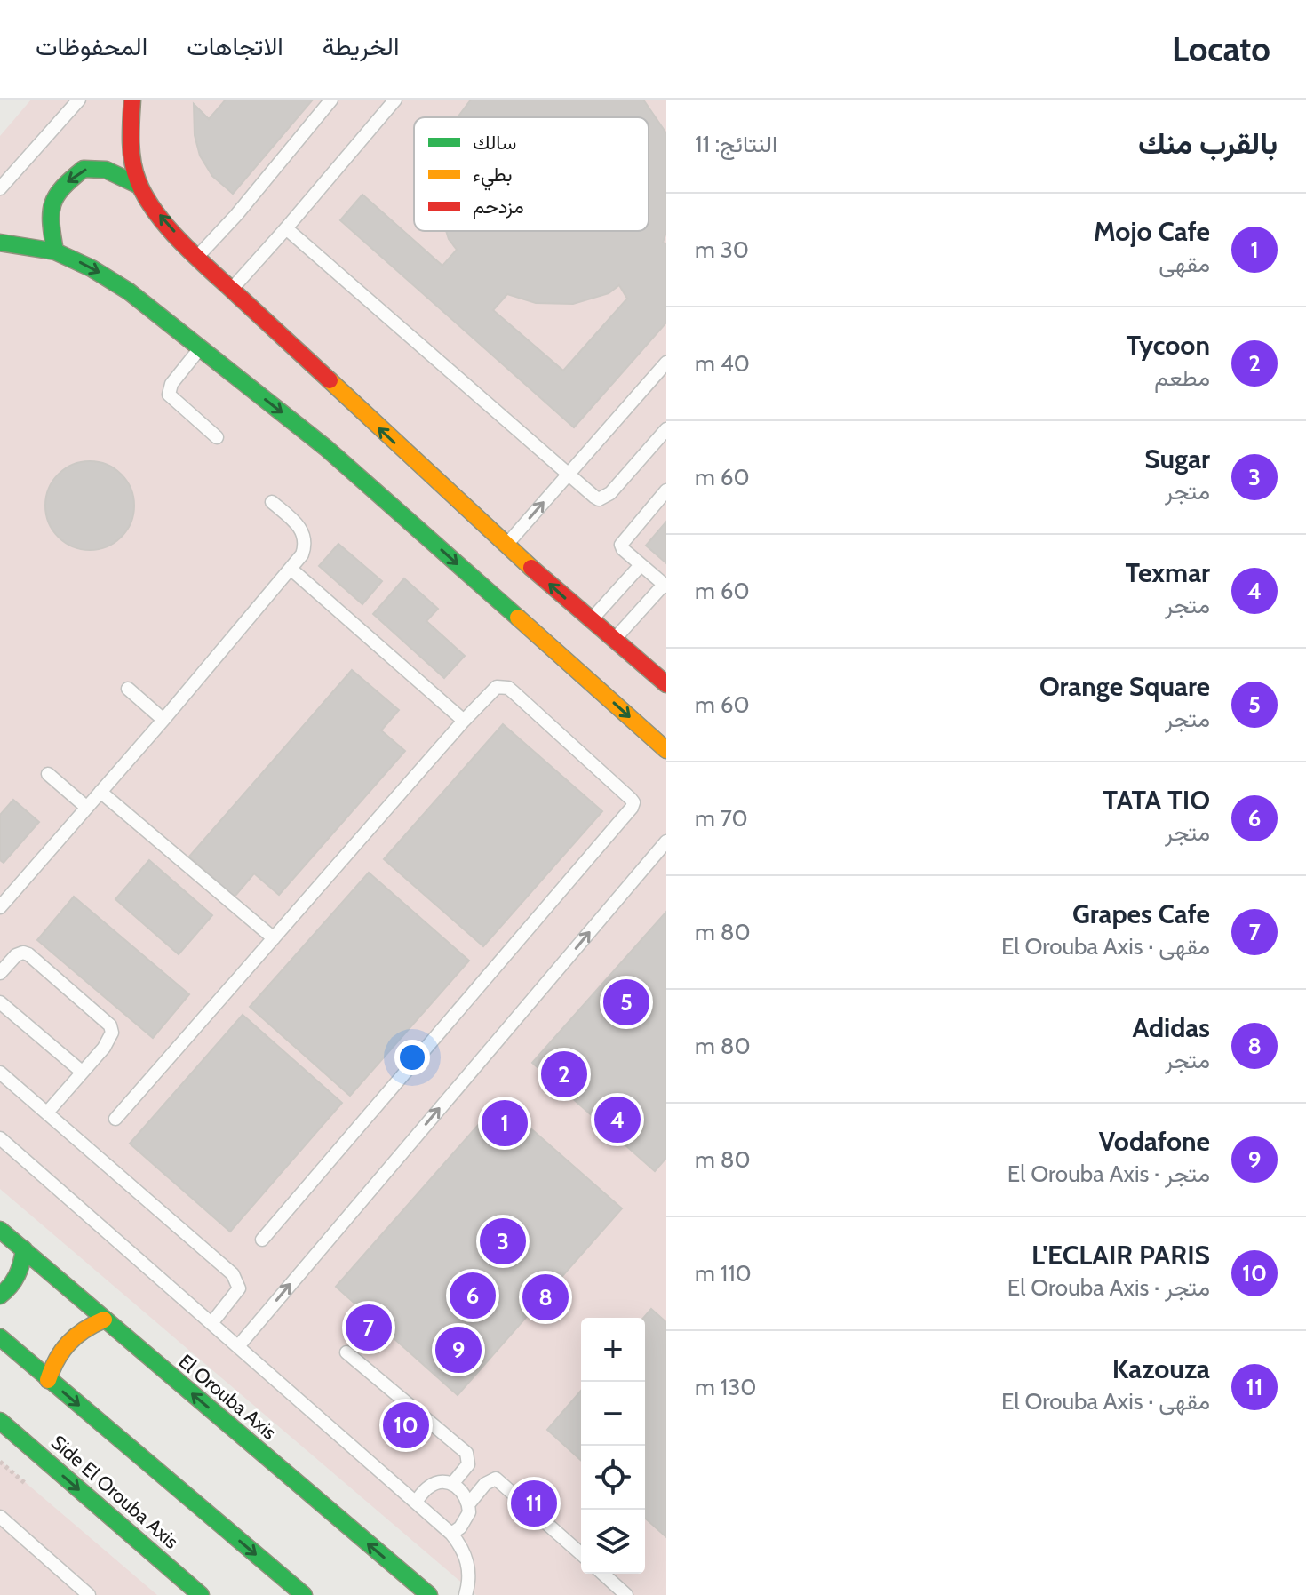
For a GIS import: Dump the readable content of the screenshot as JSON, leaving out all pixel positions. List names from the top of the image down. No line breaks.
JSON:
{"streets":{"street":["El Orouba Axis","Side El Orouba Axis"]},"legend":["سالك","بطيء","مزدحم"],"page":{"header":"Locato","nav":["الخريطة","الاتجاهات","المحفوظات"],"heading":["بالقرب منك","النتائج: 11"],"list":[{"mark":"1","name":"Mojo Cafe","note":"مقهى","value":"30 m"},{"mark":"2","name":"Tycoon","note":"مطعم","value":"40 m"},{"mark":"3","name":"Sugar","note":"متجر","value":"60 m"},{"mark":"4","name":"Texmar","note":"متجر","value":"60 m"},{"mark":"5","name":"Orange Square","note":"متجر","value":"60 m"},{"mark":"6","name":"TATA TIO","note":"متجر","value":"70 m"},{"mark":"7","name":"Grapes Cafe","note":"مقهى · El Orouba Axis","value":"80 m"},{"mark":"8","name":"Adidas","note":"متجر","value":"80 m"},{"mark":"9","name":"Vodafone","note":"متجر · El Orouba Axis","value":"80 m"},{"mark":"10","name":"L'ECLAIR PARIS","note":"متجر · El Orouba Axis","value":"110 m"},{"mark":"11","name":"Kazouza","note":"مقهى · El Orouba Axis","value":"130 m"}],"pins":["5","2","4","1","3","6","8","7","9","10","11"],"map_buttons":["+","−"]}}
